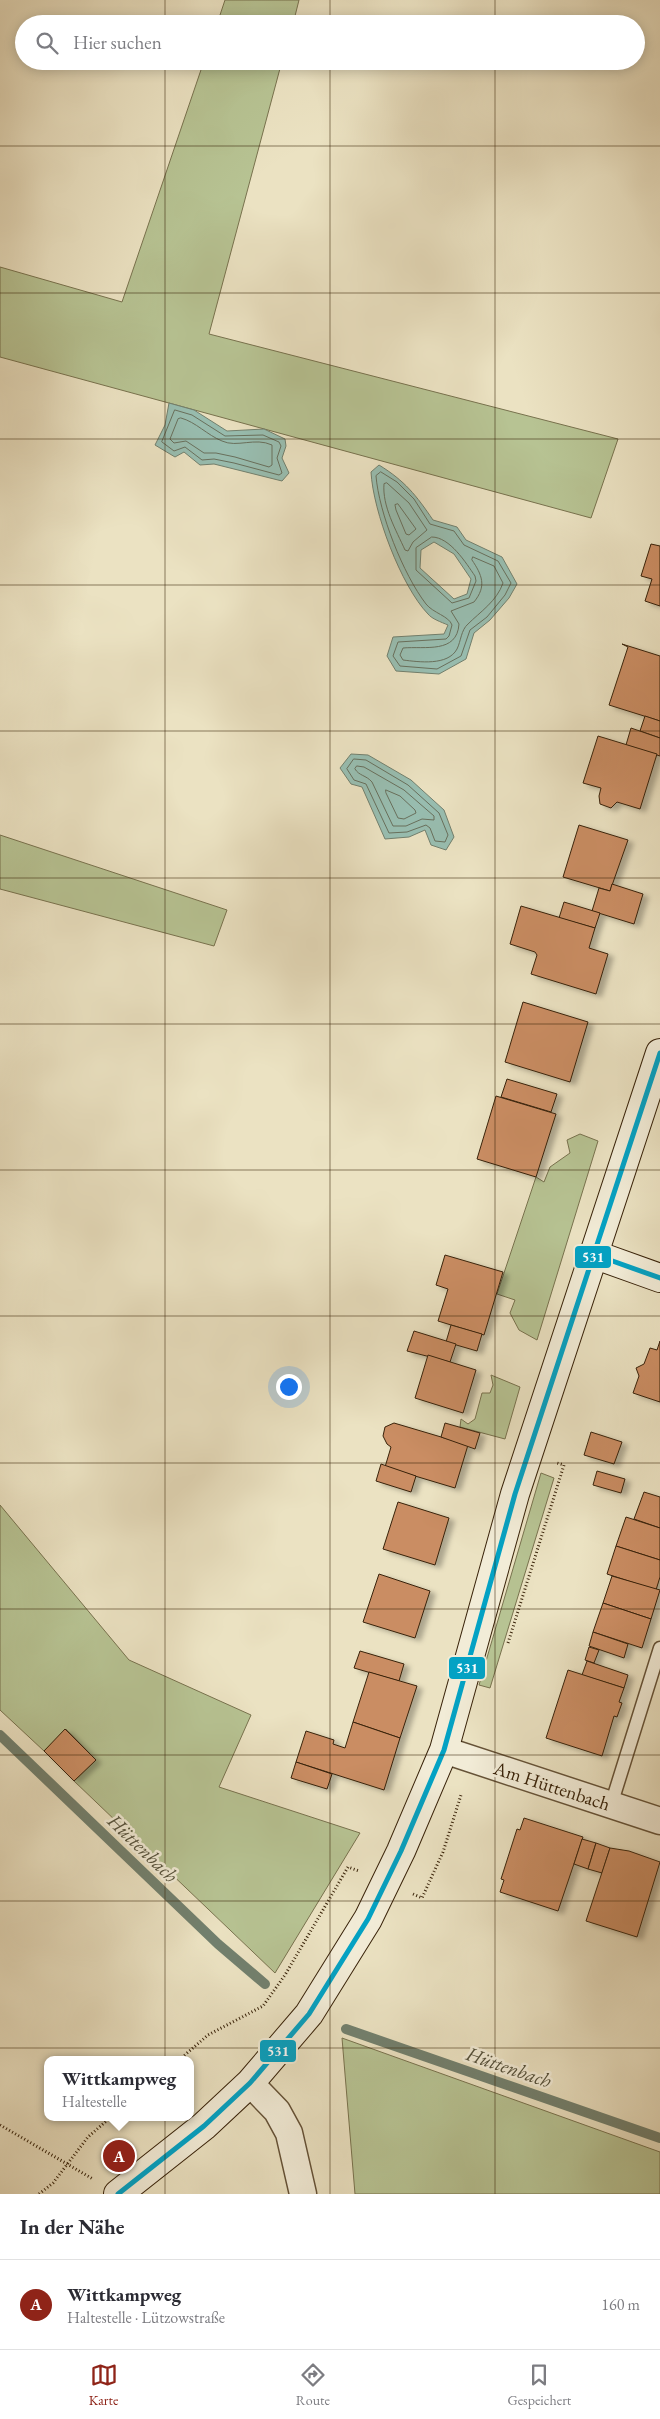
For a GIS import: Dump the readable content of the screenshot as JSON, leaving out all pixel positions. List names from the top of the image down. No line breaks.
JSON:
{"streets":{"street":["Am Hüttenbach"]},"water":["Hüttenbach"],"lines":["transit line 531"],"page":{"search":"Hier suchen","popup":["Wittkampweg","Haltestelle"],"pins":"A","heading":"In der Nähe","list":[{"mark":"A","name":"Wittkampweg","note":"Haltestelle · Lützowstraße","value":"160 m"}],"nav":["Karte","Route","Gespeichert"]}}
